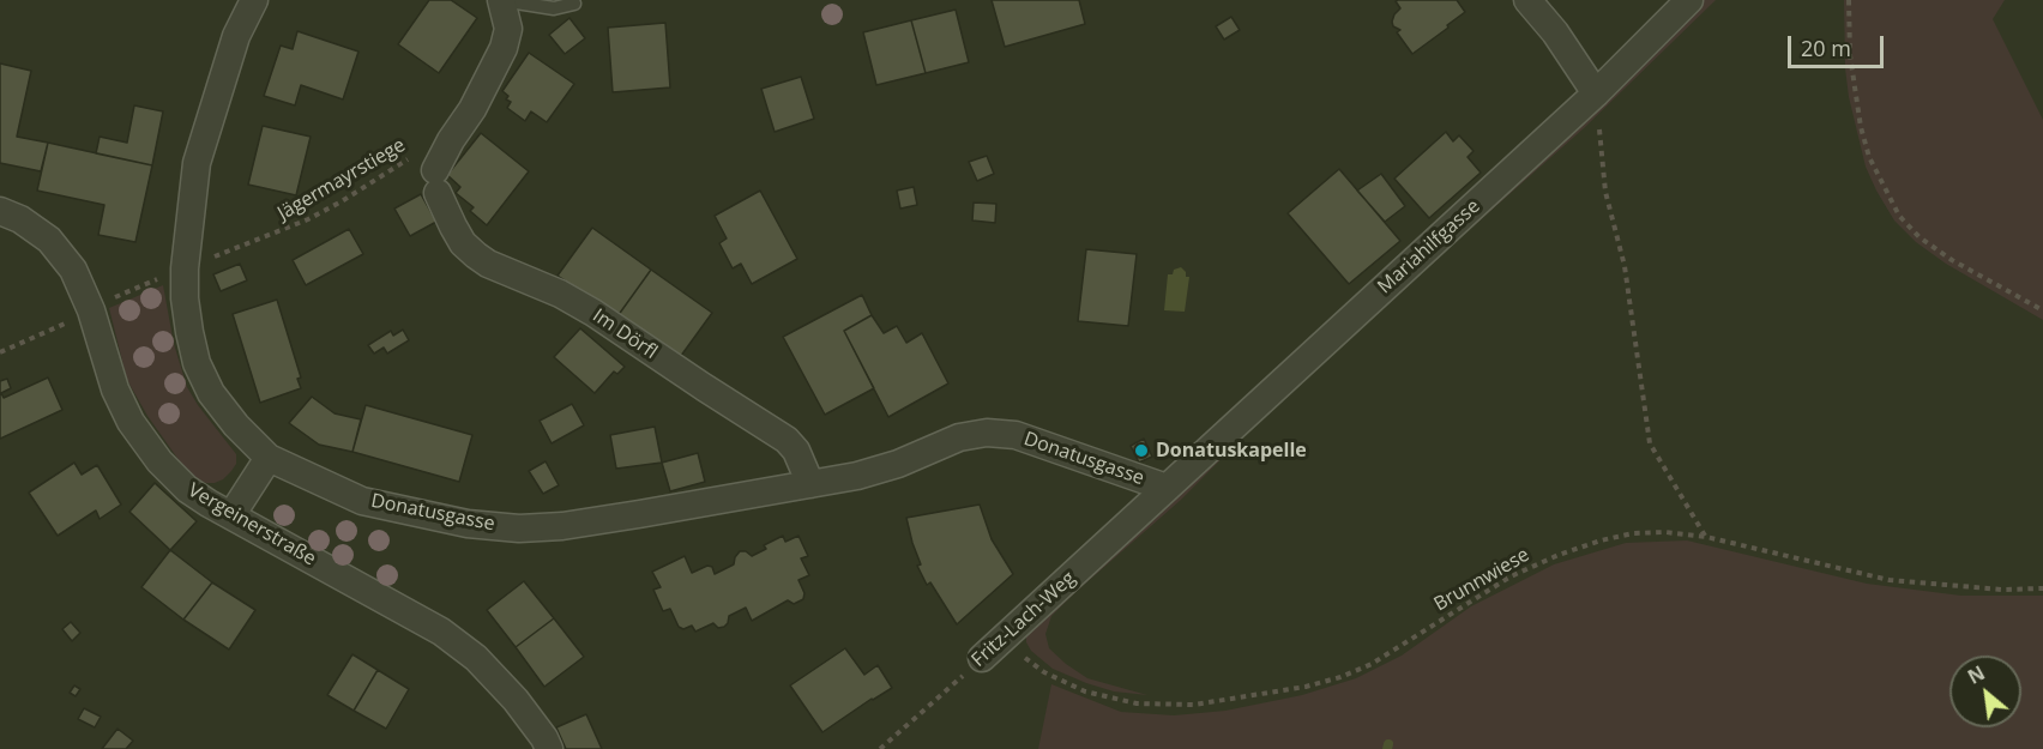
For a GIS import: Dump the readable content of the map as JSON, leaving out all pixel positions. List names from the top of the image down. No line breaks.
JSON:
{"streets":{"street":["Mariahilfgasse","Im Dörfl","Donatusgasse","Vergeinerstraße","Fritz-Lach-Weg"],"path":["Jägermayrstiege","Brunnwiese"]},"crossings":[["Jägermayrstiege","Im Dörfl"],["Mariahilfgasse","Donatusgasse"],["Mariahilfgasse","Fritz-Lach-Weg"],["Im Dörfl","Donatusgasse"],["Donatusgasse","Fritz-Lach-Weg"],["Brunnwiese","Fritz-Lach-Weg"]],"places":["Donatuskapelle"],"scale_bar":"20 m","north":"top left"}
